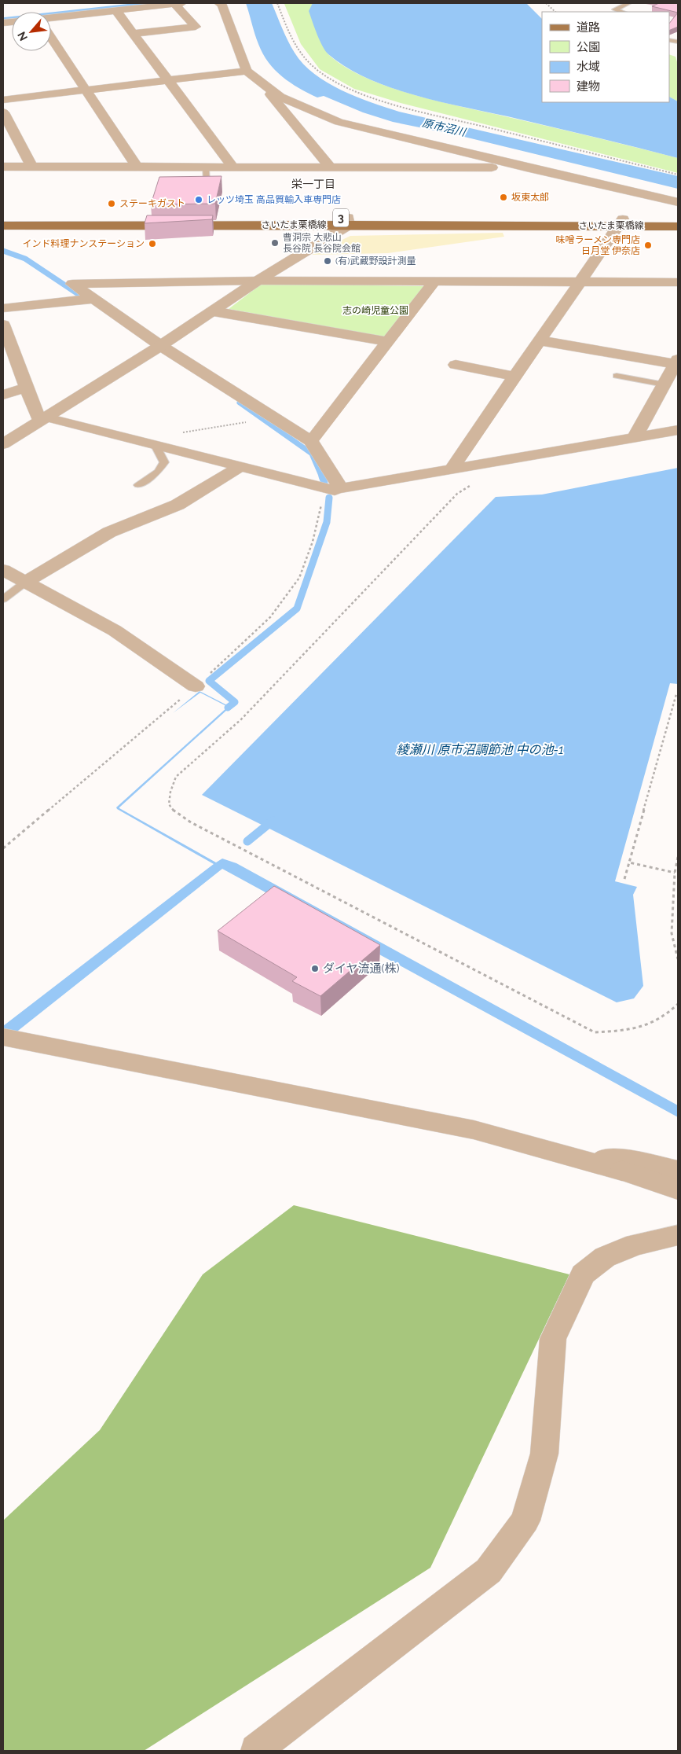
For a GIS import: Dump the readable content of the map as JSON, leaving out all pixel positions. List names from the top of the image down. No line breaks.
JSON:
{"streets":{"main road":["3","さいたま栗橋線"]},"districts":["栄一丁目"],"water":["原市沼川","綾瀬川 原市沼調節池 中の池-1"],"parks":["志の崎児童公園"],"places":["坂東太郎","レッツ埼玉 高品質輸入車専門店","ステーキガスト","曹洞宗 大悲山 長谷院 長谷院会館","インド料理ナンステーション","味噌ラーメン専門店 日月堂 伊奈店","(有)武蔵野設計測量","ダイヤ流通(株)"],"legend":["道路","公園","水域","建物"],"north":"bottom left"}
